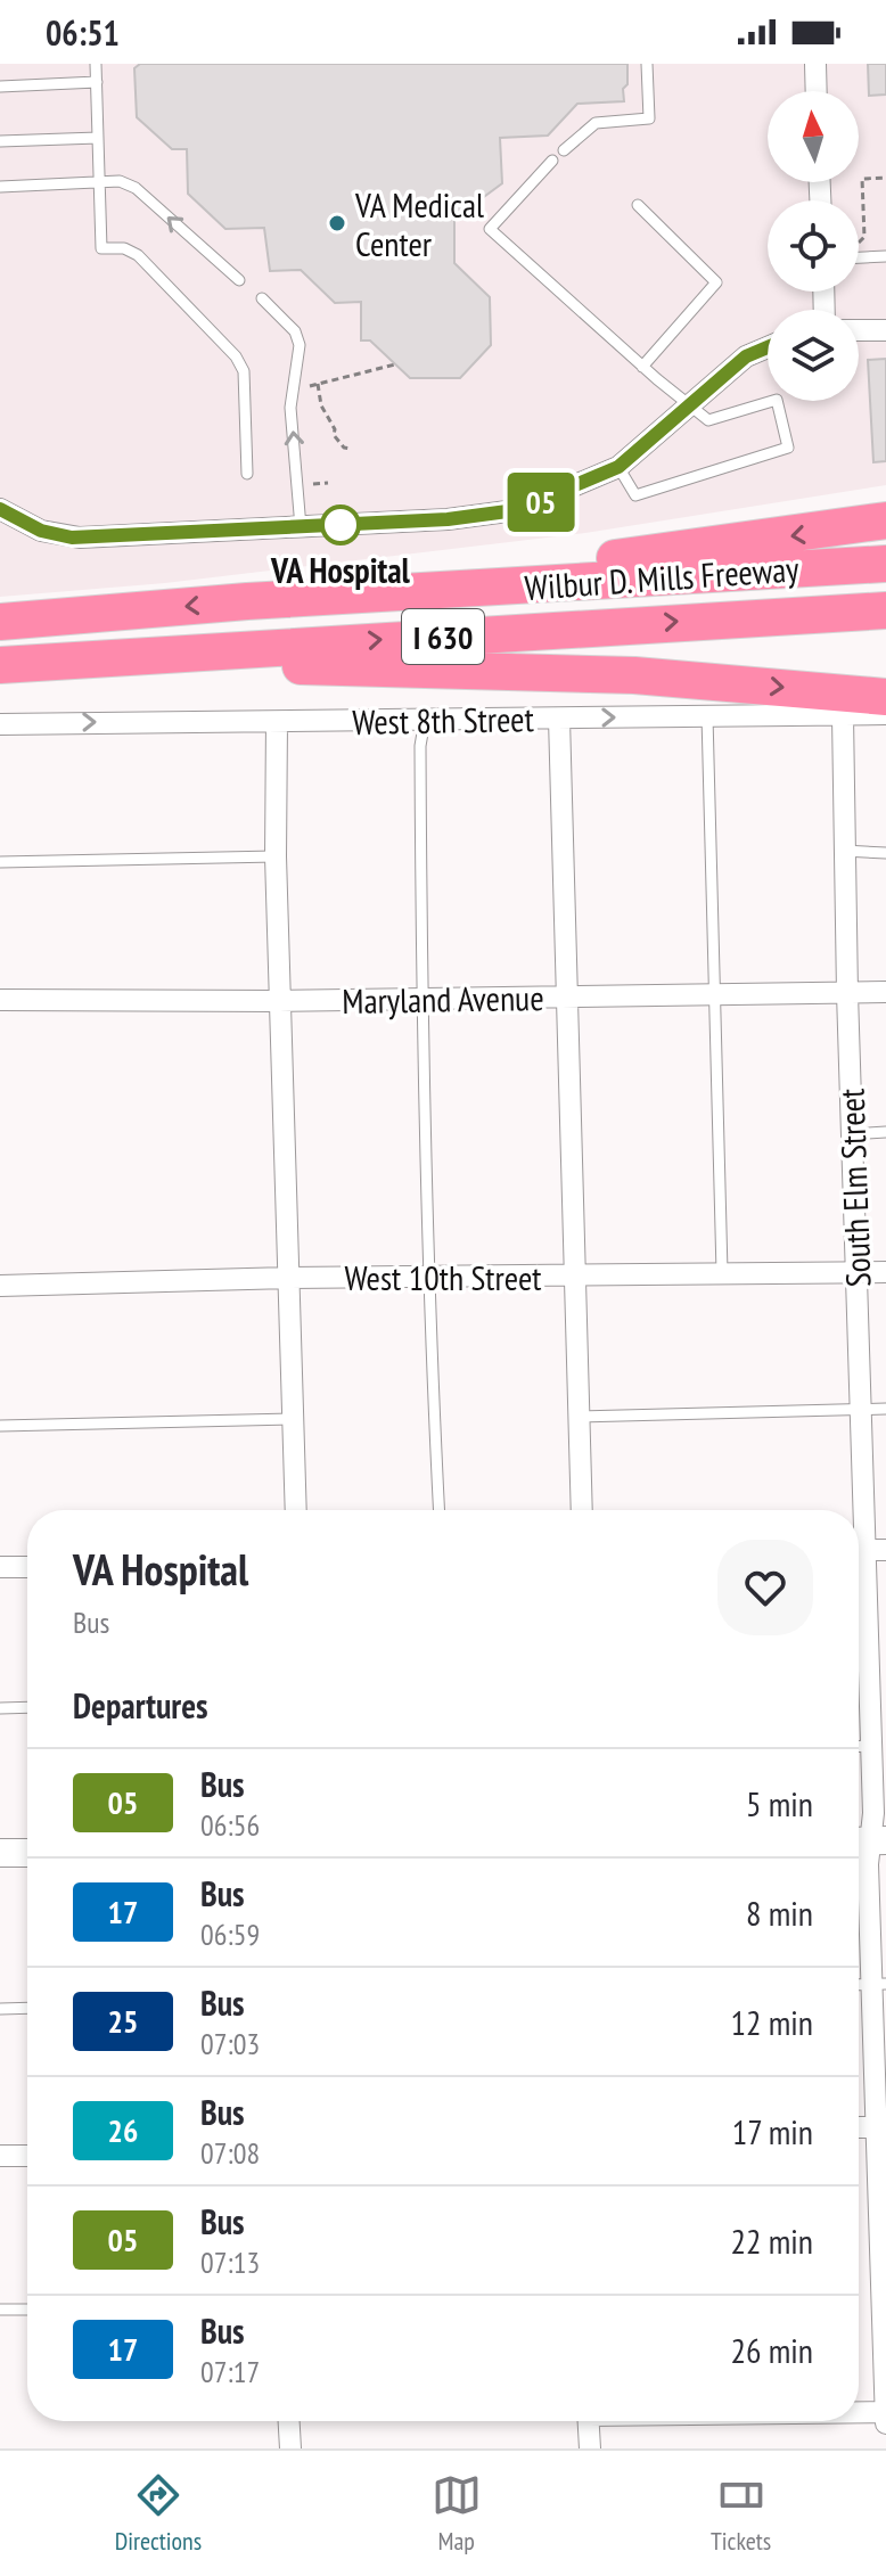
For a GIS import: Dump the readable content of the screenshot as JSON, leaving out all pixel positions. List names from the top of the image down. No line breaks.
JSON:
{"streets":{"highway":["Wilbur D. Mills Freeway","I 630"],"street":["West 8th Street","Maryland Avenue","South Elm Street","West 10th Street"]},"crossings":[["West 8th Street","South Elm Street"],["Maryland Avenue","South Elm Street"],["South Elm Street","West 10th Street"]],"one_way":["West 8th Street"],"places":["VA Medical Center","VA Hospital"],"lines":["bus line 05"],"north":"top","page":{"status":"06:51","on_map":"05","heading":[["VA Hospital","Bus"],"Departures"],"list":[{"mark":"05","name":"Bus","note":"06:56","value":"5 min"},{"mark":"17","name":"Bus","note":"06:59","value":"8 min"},{"mark":"25","name":"Bus","note":"07:03","value":"12 min"},{"mark":"26","name":"Bus","note":"07:08","value":"17 min"},{"mark":"05","name":"Bus","note":"07:13","value":"22 min"},{"mark":"17","name":"Bus","note":"07:17","value":"26 min"}],"tabs":["Directions","Map","Tickets"]}}
